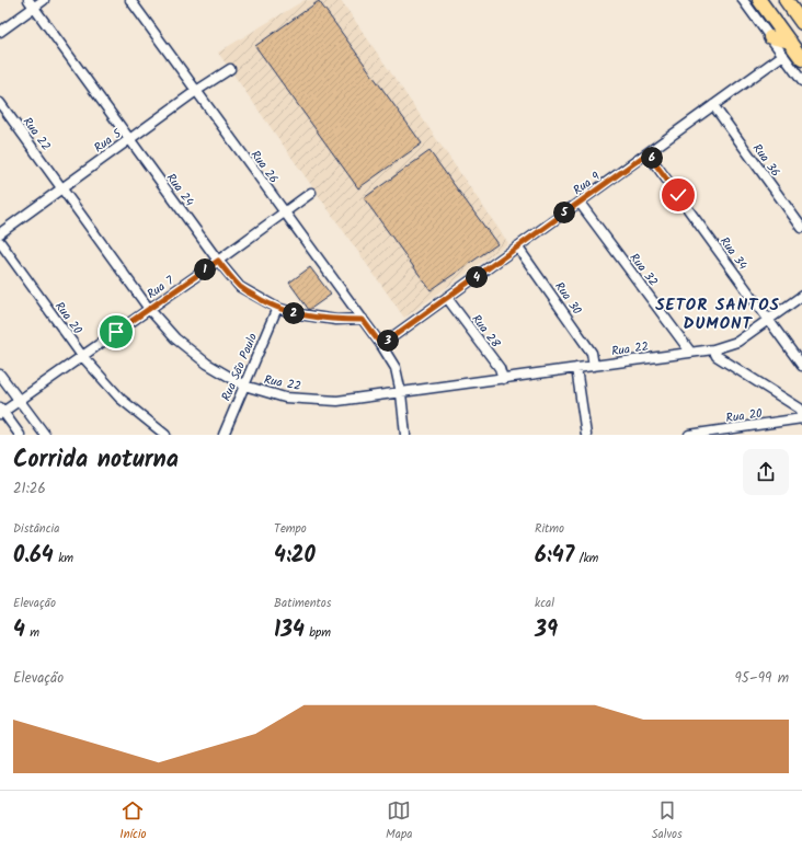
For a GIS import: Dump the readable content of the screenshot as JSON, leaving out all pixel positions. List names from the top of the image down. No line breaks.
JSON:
{"streets":{"street":["Rua 22","Rua 5","Rua 36","Rua 26","Rua 9","Rua 24","Rua 34","Rua 32","Rua 7","Rua 30","Rua 20","Rua 28","Rua São Paulo"]},"crossings":[["Rua 22","Rua 5"],["Rua 22","Rua 26"],["Rua 22","Rua 34"],["Rua 22","Rua 32"],["Rua 22","Rua 7"],["Rua 22","Rua 30"],["Rua 22","Rua 28"],["Rua 22","Rua São Paulo"],["Rua 5","Rua 26"],["Rua 5","Rua 24"],["Rua 36","Rua 9"],["Rua 26","Rua 9"],["Rua 26","Rua 24"],["Rua 26","Rua 7"],["Rua 9","Rua 34"],["Rua 9","Rua 32"],["Rua 9","Rua 30"],["Rua 9","Rua 28"],["Rua 24","Rua 7"],["Rua 24","Rua São Paulo"],["Rua 7","Rua 20"]],"districts":["SETOR SANTOS DUMONT"],"page":{"pins":["6","5","1","4","2","3"],"heading":["Corrida noturna","21:26"],"stats":[["Distância","0.64 km"],["Tempo","4:20"],["Ritmo","6:47 /km"],["Elevação","4 m"],["Batimentos","134 bpm"],["kcal","39"]],"chart":["Elevação","95–99 m"],"tabs":["Início","Mapa","Salvos"]}}
